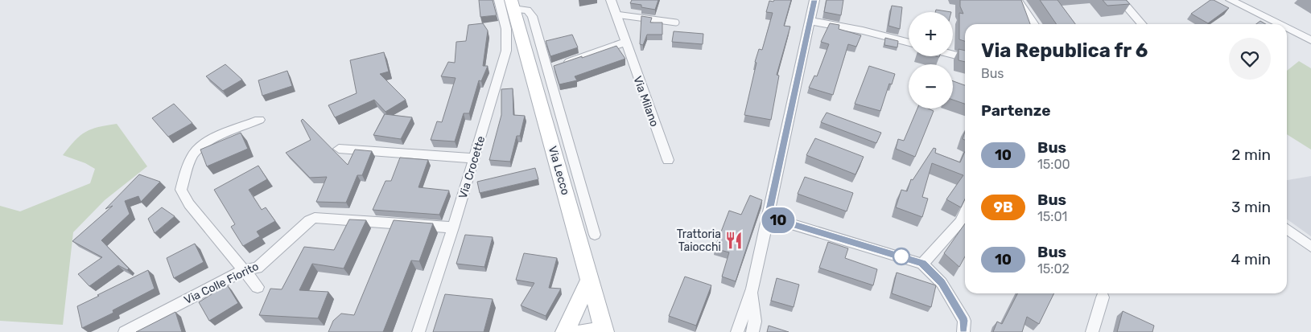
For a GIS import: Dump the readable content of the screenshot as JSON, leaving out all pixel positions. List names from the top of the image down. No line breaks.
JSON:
{"streets":{"main road":["Via Lecco"],"street":["Via Milano","Via Crocette","Via Colle Fiorito"]},"crossings":[["Via Crocette","Via Colle Fiorito"]],"places":{"restaurant":["Trattoria Taiocchi"]},"lines":["bus line 10"],"page":{"on_map":"10","map_buttons":["+","−"],"heading":[["Via Republica fr 6","Bus"],"Partenze"],"list":[{"mark":"10","name":"Bus","note":"15:00","value":"2 min"},{"mark":"9B","name":"Bus","note":"15:01","value":"3 min"},{"mark":"10","name":"Bus","note":"15:02","value":"4 min"}]}}
